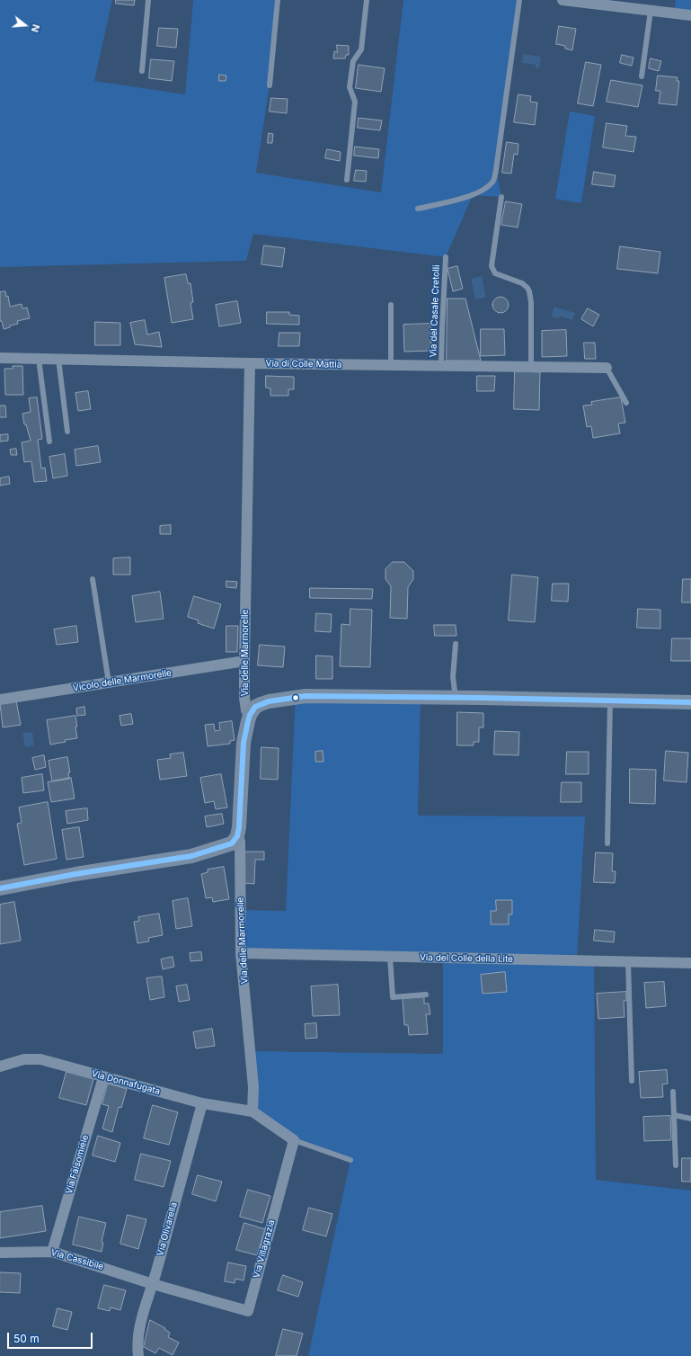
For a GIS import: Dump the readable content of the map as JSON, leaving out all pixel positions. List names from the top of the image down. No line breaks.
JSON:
{"streets":{"street":["Via di Colle Mattia","Via delle Marmorelle","Vicolo delle Marmorelle","Via del Colle della Lite","Via Donnafugata","Via Falsomiele","Via Olivarella","Via Villagrazia","Via Cassibile"],"lane":["Via del Casale Cretolli"]},"crossings":[["Via del Casale Cretolli","Via di Colle Mattia"],["Via di Colle Mattia","Via delle Marmorelle"],["Via delle Marmorelle","Vicolo delle Marmorelle"],["Via delle Marmorelle","Via del Colle della Lite"],["Via delle Marmorelle","Via Donnafugata"],["Via Donnafugata","Via Falsomiele"],["Via Donnafugata","Via Olivarella"],["Via Falsomiele","Via Cassibile"],["Via Olivarella","Via Villagrazia"],["Via Olivarella","Via Cassibile"],["Via Villagrazia","Via Cassibile"]],"scale_bar":"50 m","north":"right"}
